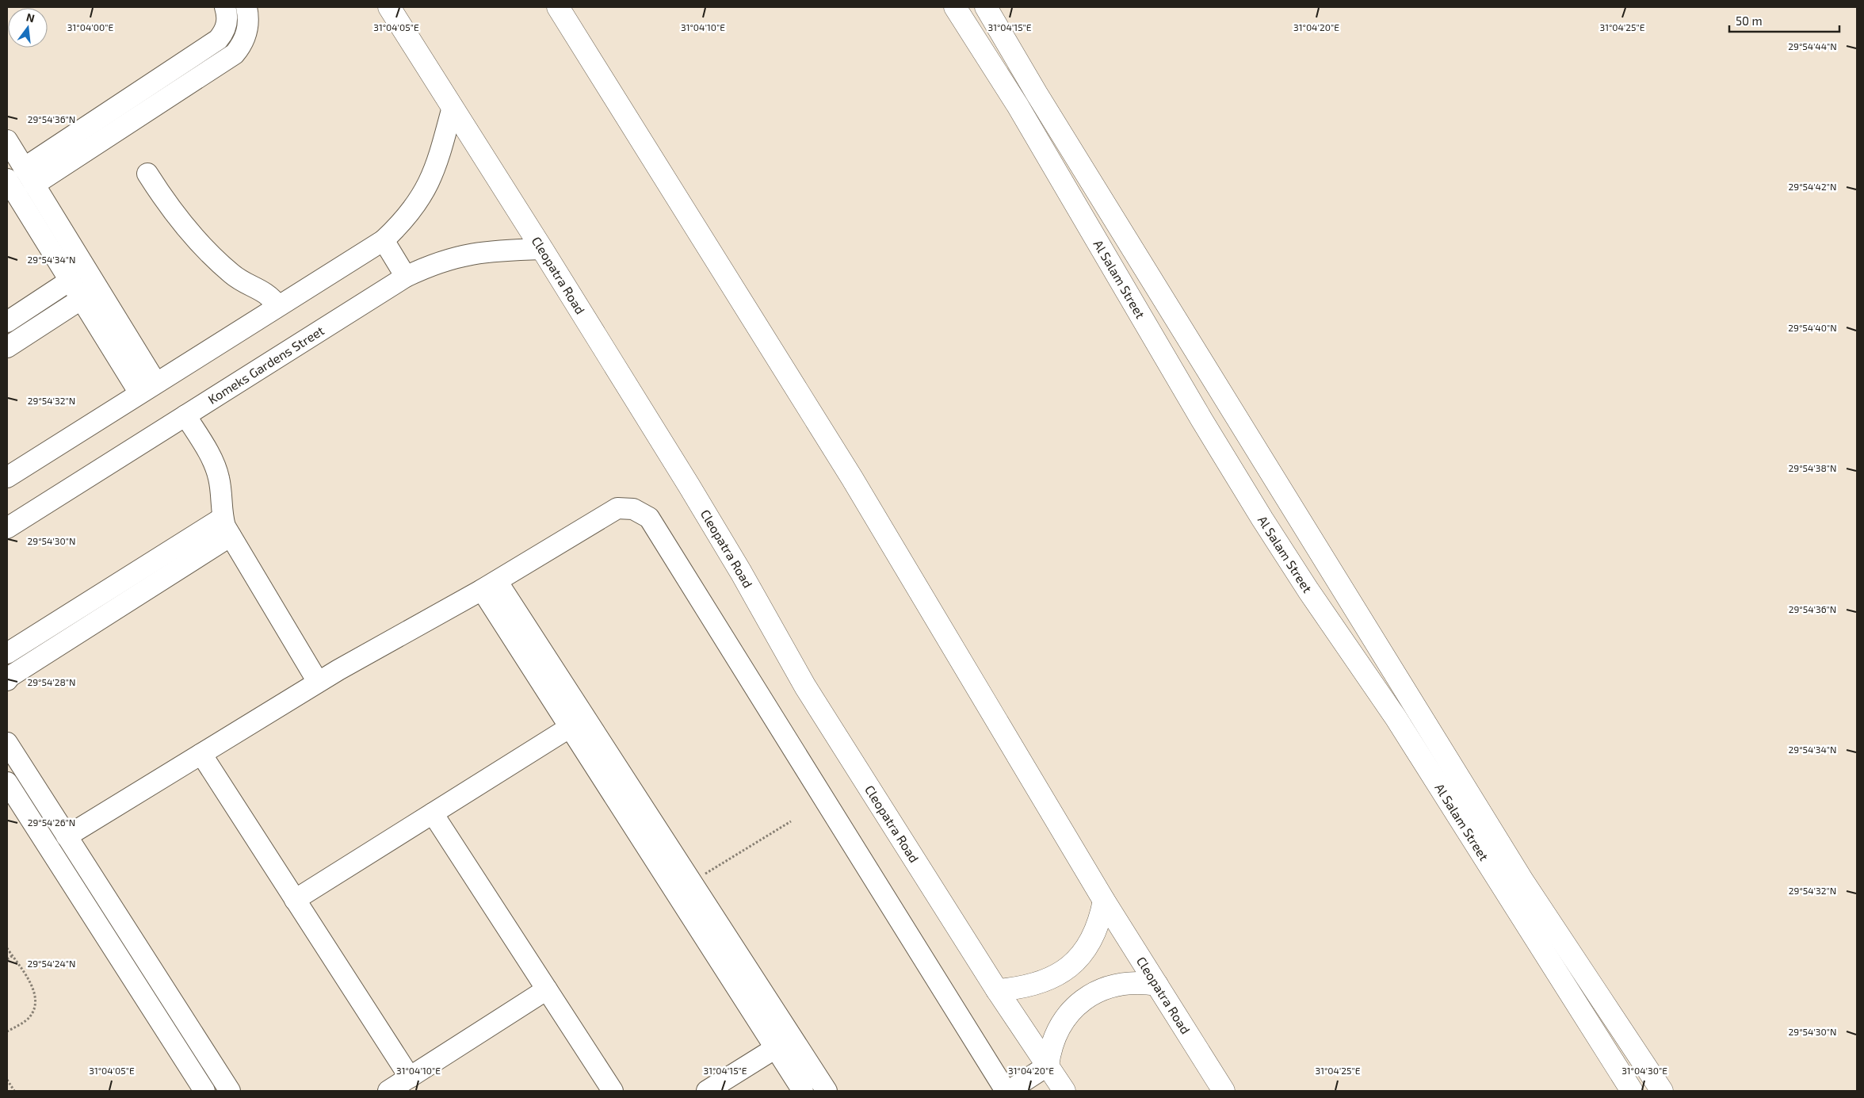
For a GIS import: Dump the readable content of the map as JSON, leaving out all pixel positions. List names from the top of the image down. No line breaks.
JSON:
{"streets":{"main road":["Cleopatra Road","Al Salam Street"],"street":["Komeks Gardens Street"]},"crossings":[["Cleopatra Road","Komeks Gardens Street"]],"scale_bar":"50 m","north":"top","coordinates":["31°04'00\"E","31°04'05\"E","31°04'10\"E","31°04'15\"E","31°04'20\"E","31°04'25\"E","29°54'44\"N","29°54'36\"N","29°54'42\"N","29°54'34\"N","29°54'40\"N","29°54'32\"N","29°54'38\"N","29°54'30\"N","29°54'28\"N","29°54'26\"N","29°54'24\"N","31°04'30\"E"]}
